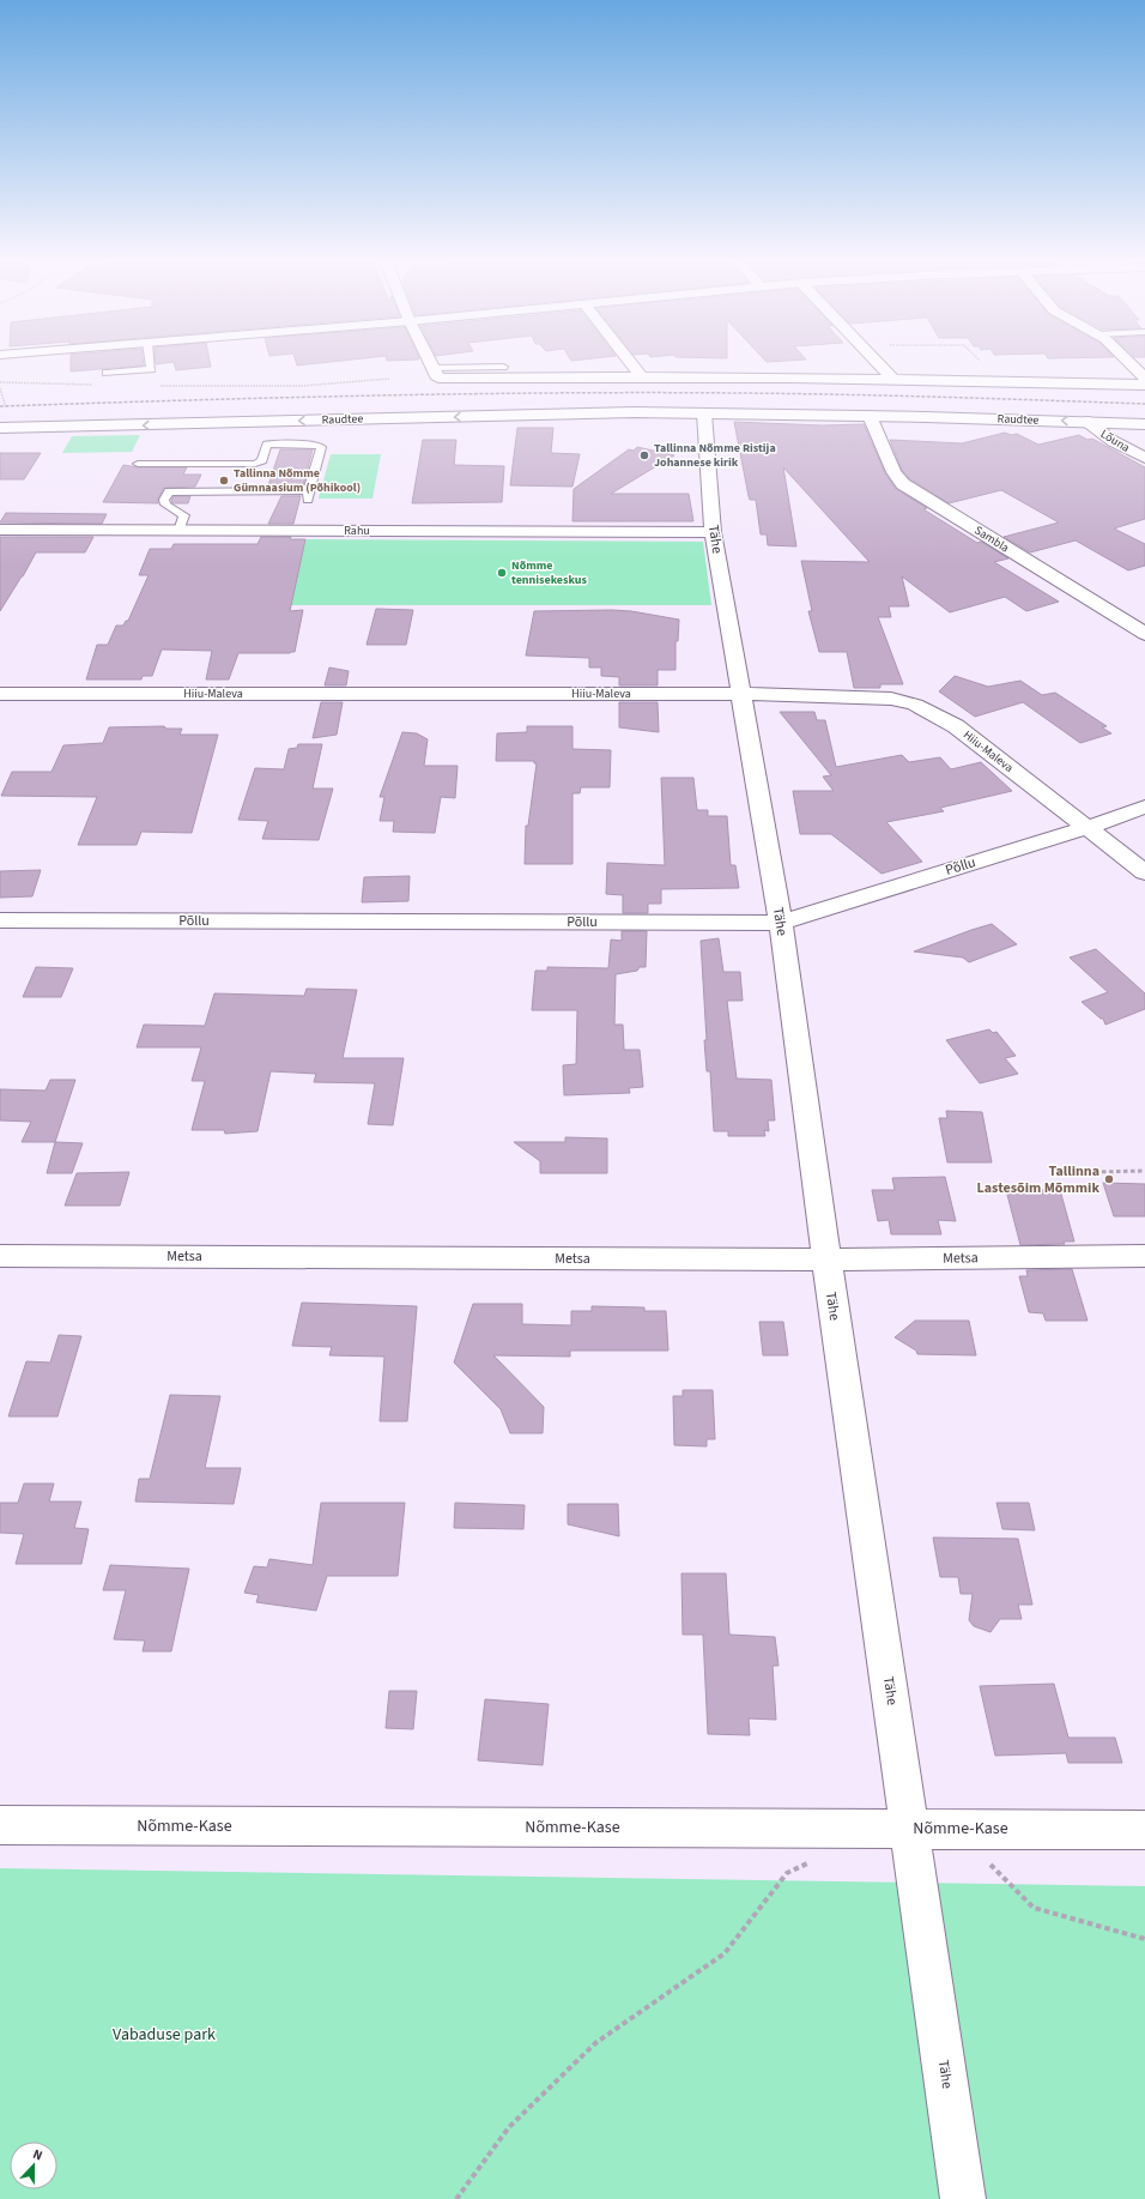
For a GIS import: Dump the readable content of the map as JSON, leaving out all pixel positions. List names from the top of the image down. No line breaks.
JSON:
{"streets":{"street":["Raudtee","Lõuna","Rahu","Tähe","Sambla","Hiiu-Maleva","Põllu","Metsa","Nõmme-Kase"]},"crossings":[["Raudtee","Lõuna"],["Raudtee","Tähe"],["Raudtee","Sambla"],["Rahu","Tähe"],["Tähe","Hiiu-Maleva"],["Tähe","Põllu"],["Tähe","Metsa"],["Tähe","Nõmme-Kase"],["Hiiu-Maleva","Põllu"]],"parks":["Vabaduse park"],"places":["Tallinna Nõmme Ristija Johannese kirik","Tallinna Nõmme Gümnaasium (Põhikool)","Nõmme tennisekeskus","Tallinna Lastesõim Mõmmik"],"north":"top"}
